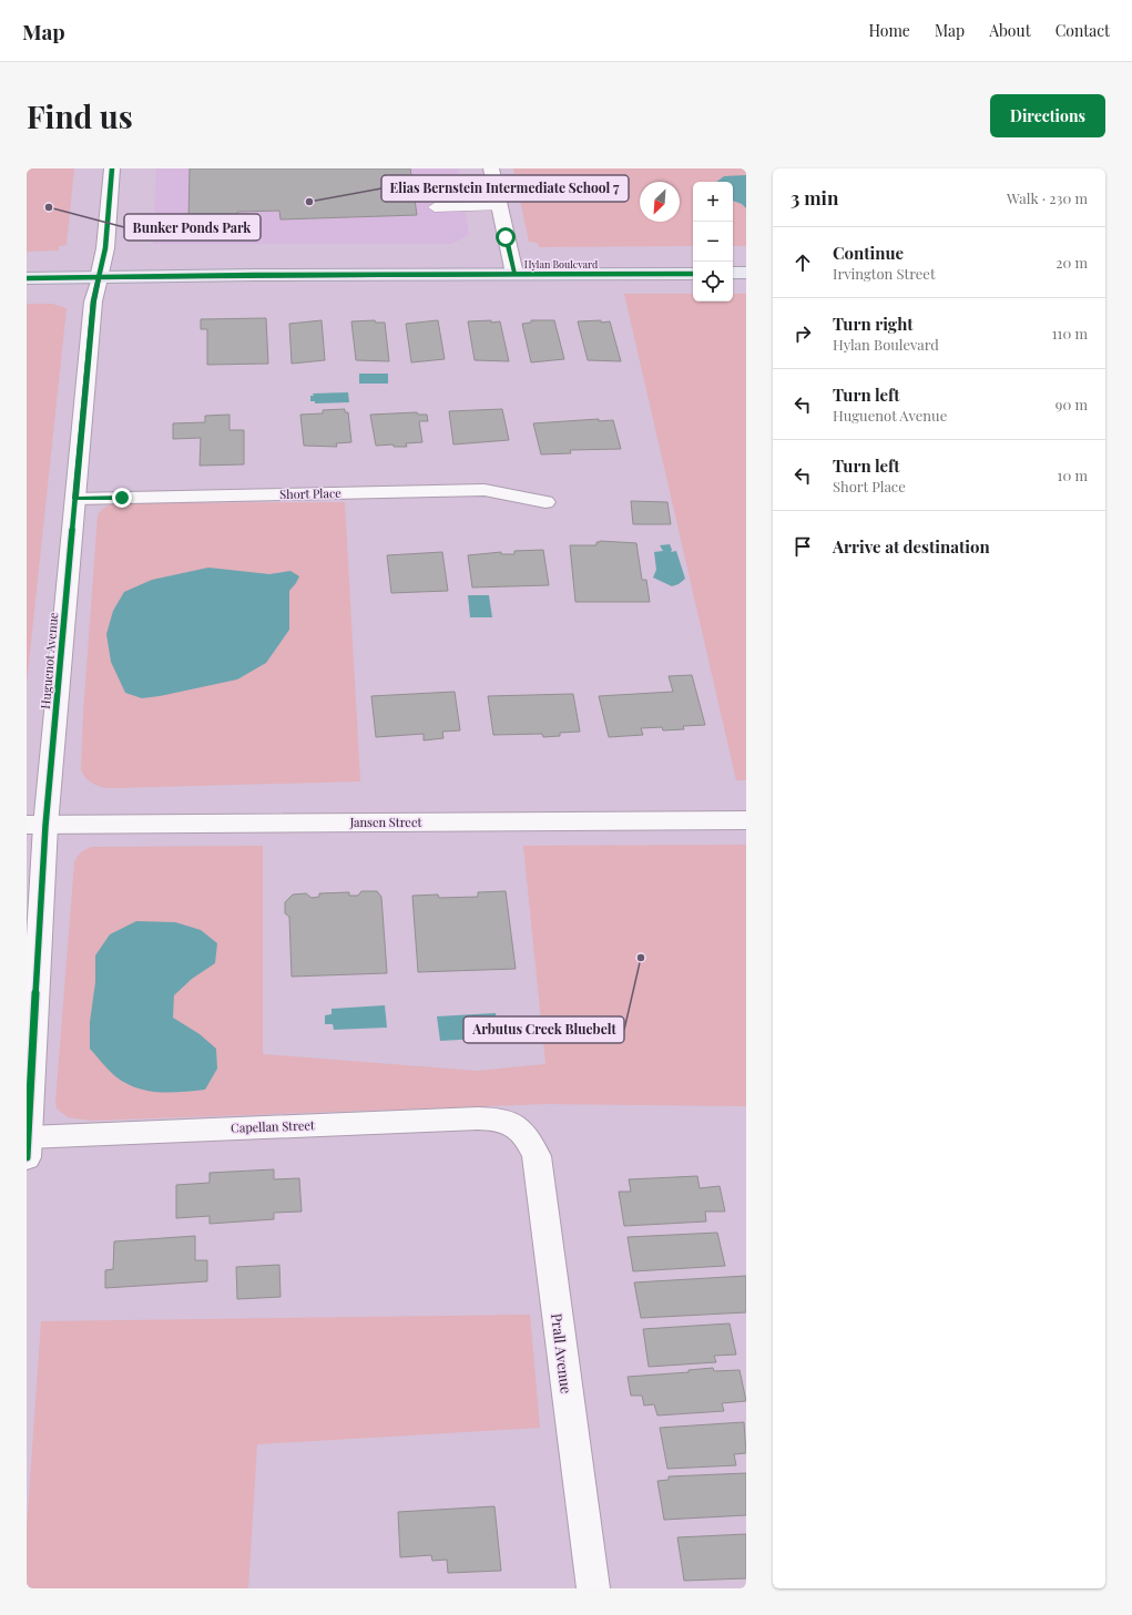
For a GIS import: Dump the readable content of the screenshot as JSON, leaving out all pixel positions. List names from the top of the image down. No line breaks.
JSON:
{"streets":{"main road":["Hylan Boulevard"],"street":["Short Place","Huguenot Avenue","Jansen Street","Capellan Street","Prall Avenue"]},"crossings":[["Hylan Boulevard","Huguenot Avenue"],["Short Place","Huguenot Avenue"],["Huguenot Avenue","Jansen Street"],["Huguenot Avenue","Capellan Street"],["Capellan Street","Prall Avenue"]],"places":["Elias Bernstein Intermediate School 7","Bunker Ponds Park","Arbutus Creek Bluebelt"],"north":"bottom left","page":{"header":"Map","nav":["Home","Map","About","Contact"],"buttons":"Directions","title":"Find us","heading":["3 min","Walk · 230 m"],"map_buttons":["+","−"],"list":[["Continue","Irvington Street","20 m"],["Turn right","Hylan Boulevard","110 m"],["Turn left","Huguenot Avenue","90 m"],["Turn left","Short Place","10 m"],"Arrive at destination"]}}
